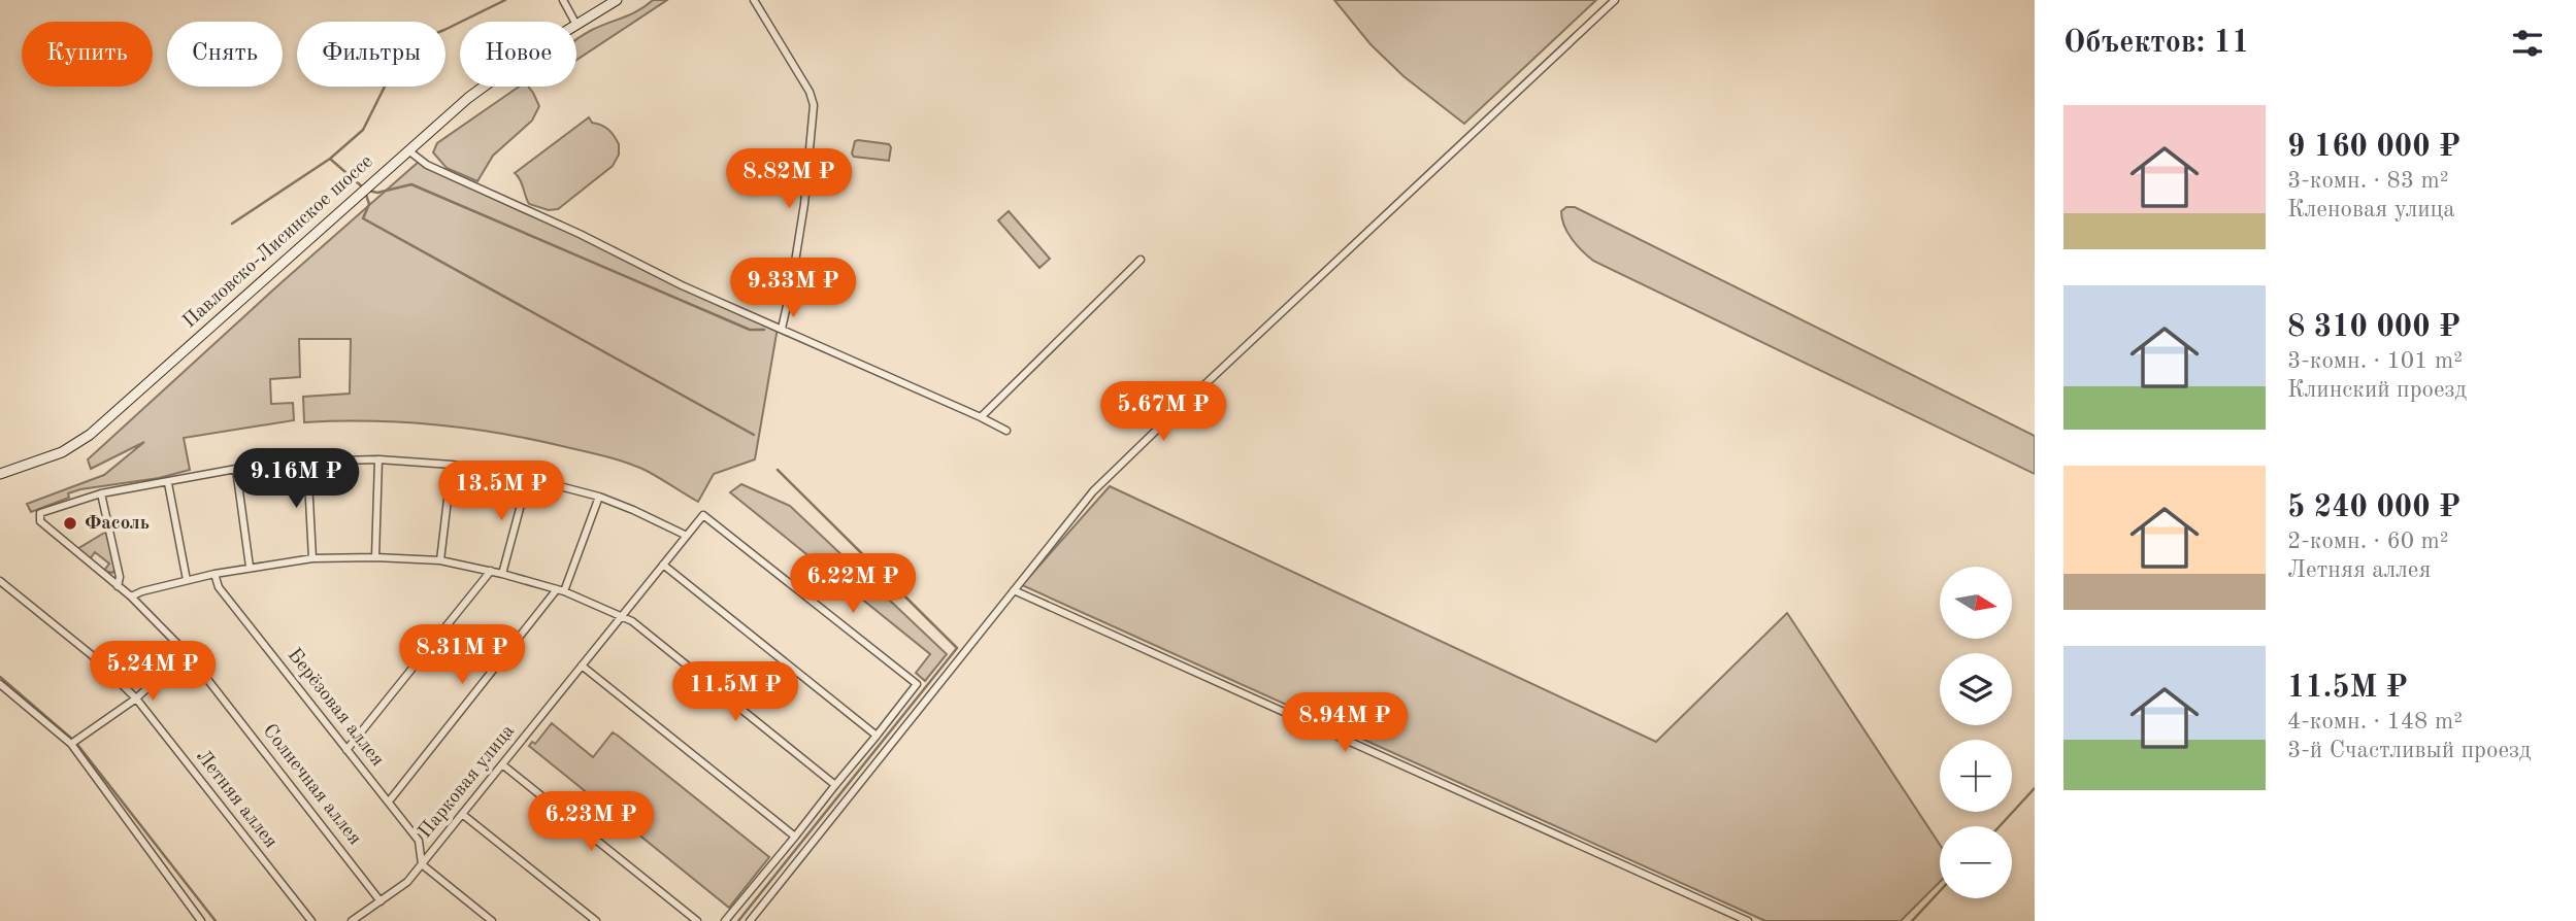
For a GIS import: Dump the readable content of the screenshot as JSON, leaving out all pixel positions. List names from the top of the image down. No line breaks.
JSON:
{"streets":{"main road":["Павловско-Лисинское шоссе"],"street":["Берёзовая аллея","Парковая улица","Солнечная аллея","Летняя аллея"]},"crossings":[["Берёзовая аллея","Парковая улица"],["Парковая улица","Солнечная аллея"]],"places":["Фасоль"],"north":"right","page":{"heading":"Объектов: 11","chip":["Купить","Снять","Фильтры","Новое"],"list":[{"name":"9 160 000 ₽","note":"3-комн. · 83 m² · Кленовая улица"},{"name":"8 310 000 ₽","note":"3-комн. · 101 m² · Клинский проезд"},{"name":"5 240 000 ₽","note":"2-комн. · 60 m² · Летняя аллея"},{"name":"11.5M ₽","note":"4-комн. · 148 m² · 3-й Счастливый проезд"}],"price":["8.82M ₽","9.33M ₽","5.67M ₽","9.16M ₽","13.5M ₽","6.22M ₽","8.31M ₽","5.24M ₽","11.5M ₽","8.94M ₽","6.23M ₽"],"map_buttons":["+","−"]}}
